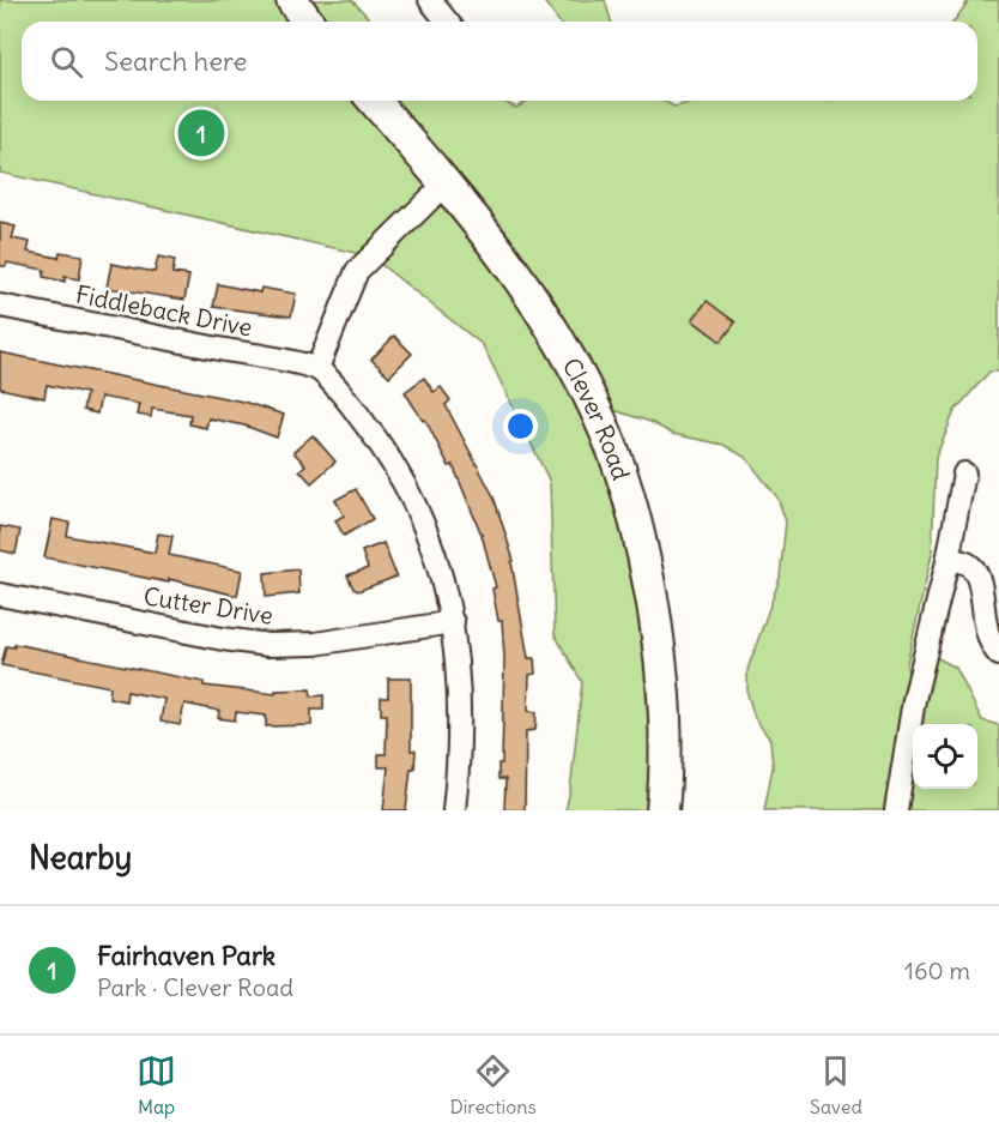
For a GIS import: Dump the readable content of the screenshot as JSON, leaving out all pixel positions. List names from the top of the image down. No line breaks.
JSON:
{"streets":{"street":["Fiddleback Drive","Clever Road","Cutter Drive"]},"page":{"search":"Search here","pins":"1","heading":"Nearby","list":[{"mark":"1","name":"Fairhaven Park","note":"Park · Clever Road","value":"160 m"}],"nav":["Map","Directions","Saved"]}}
